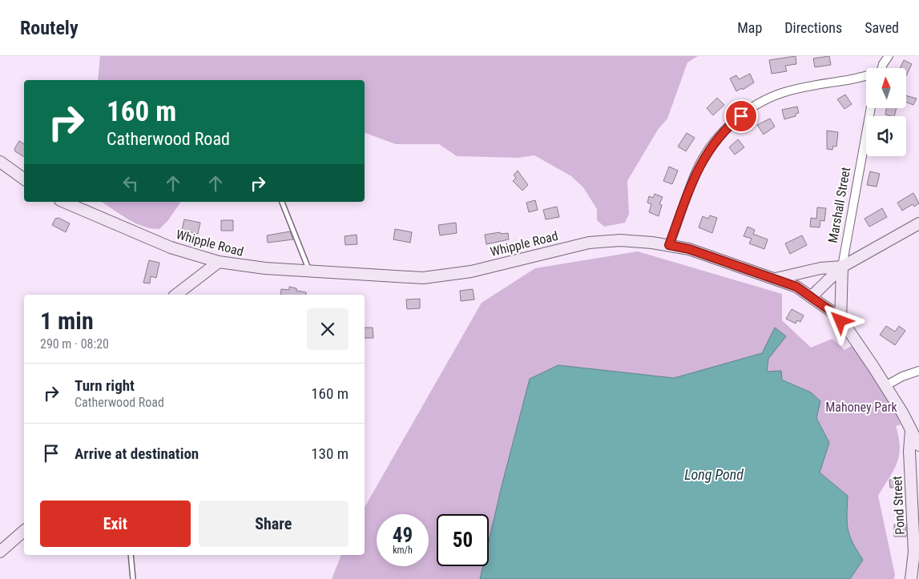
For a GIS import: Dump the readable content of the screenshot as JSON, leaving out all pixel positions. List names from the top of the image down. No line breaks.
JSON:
{"streets":{"main road":["Marshall Street","Whipple Road","Pond Street"]},"crossings":[["Marshall Street","Whipple Road"],["Whipple Road","Pond Street"]],"water":["Long Pond"],"parks":["Mahoney Park"],"north":"top","page":{"header":"Routely","nav":["Map","Directions","Saved"],"turn":["160 m","Catherwood Road"],"heading":["1 min","290 m · 08:20"],"list":[{"name":"Turn right","note":"Catherwood Road","value":"160 m"},{"name":"Arrive at destination","value":"130 m"}],"buttons":["Exit","Share"],"speed":"49 km/h","limit":"50"}}
